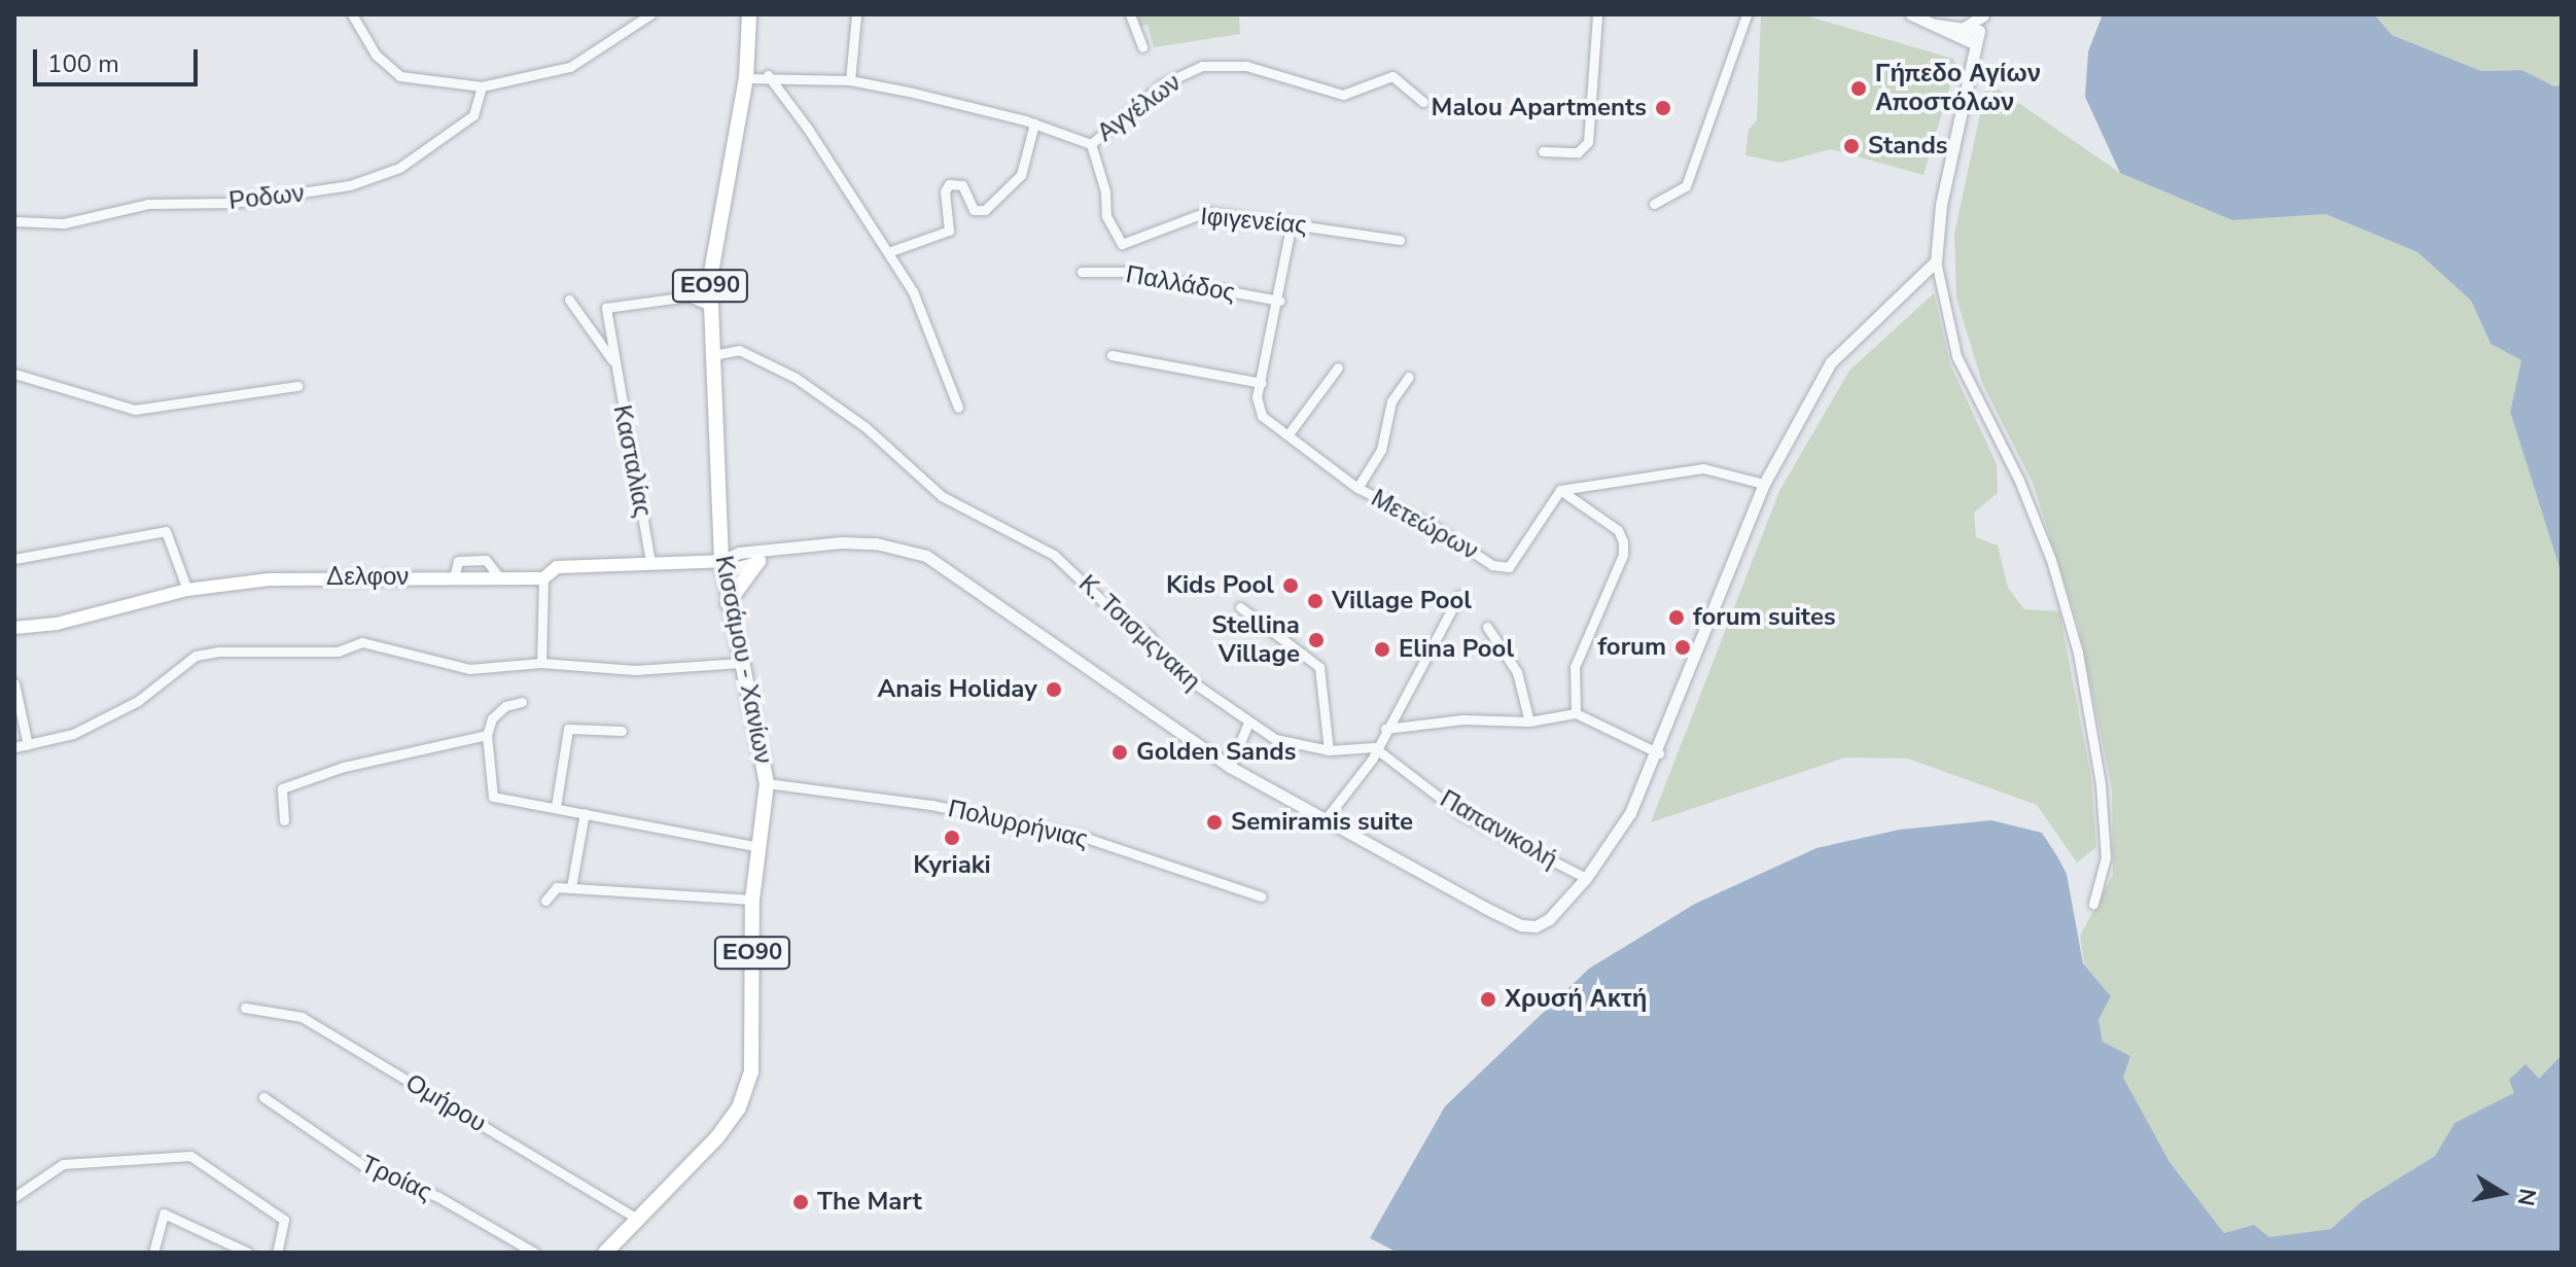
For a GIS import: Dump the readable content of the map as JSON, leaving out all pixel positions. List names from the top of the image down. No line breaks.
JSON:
{"streets":{"main road":["ΕΟ90","Δελφον","Κισσάμου - Χανίων"],"street":["Αγγέλων","Ροδων","Ιφιγενείας","Παλλάδος","Κασταλίας","Μετεώρων","Κ. Τσισμςνακη","Πολυρρήνιας","Παπανικολή","Ομήρου","Τροίας"]},"crossings":[["Αγγέλων","Ιφιγενείας"],["Αγγέλων","Κισσάμου - Χανίων"],["Ιφιγενείας","Μετεώρων"],["Παλλάδος","Μετεώρων"],["Κασταλίας","Δελφον"],["Δελφον","Κισσάμου - Χανίων"],["Κ. Τσισμςνακη","Κισσάμου - Χανίων"],["Κ. Τσισμςνακη","Παπανικολή"],["Κισσάμου - Χανίων","Πολυρρήνιας"],["Κισσάμου - Χανίων","Ομήρου"]],"places":["Γήπεδο Αγίων Αποστόλων","Malou Apartments","Stands","Kids Pool","Village Pool","forum suites","Stellina Village","forum","Elina Pool","Anais Holiday","Golden Sands","Semiramis suite","Kyriaki","Χρυσή Ακτή","The Mart"],"scale_bar":"100 m","north":"right"}
